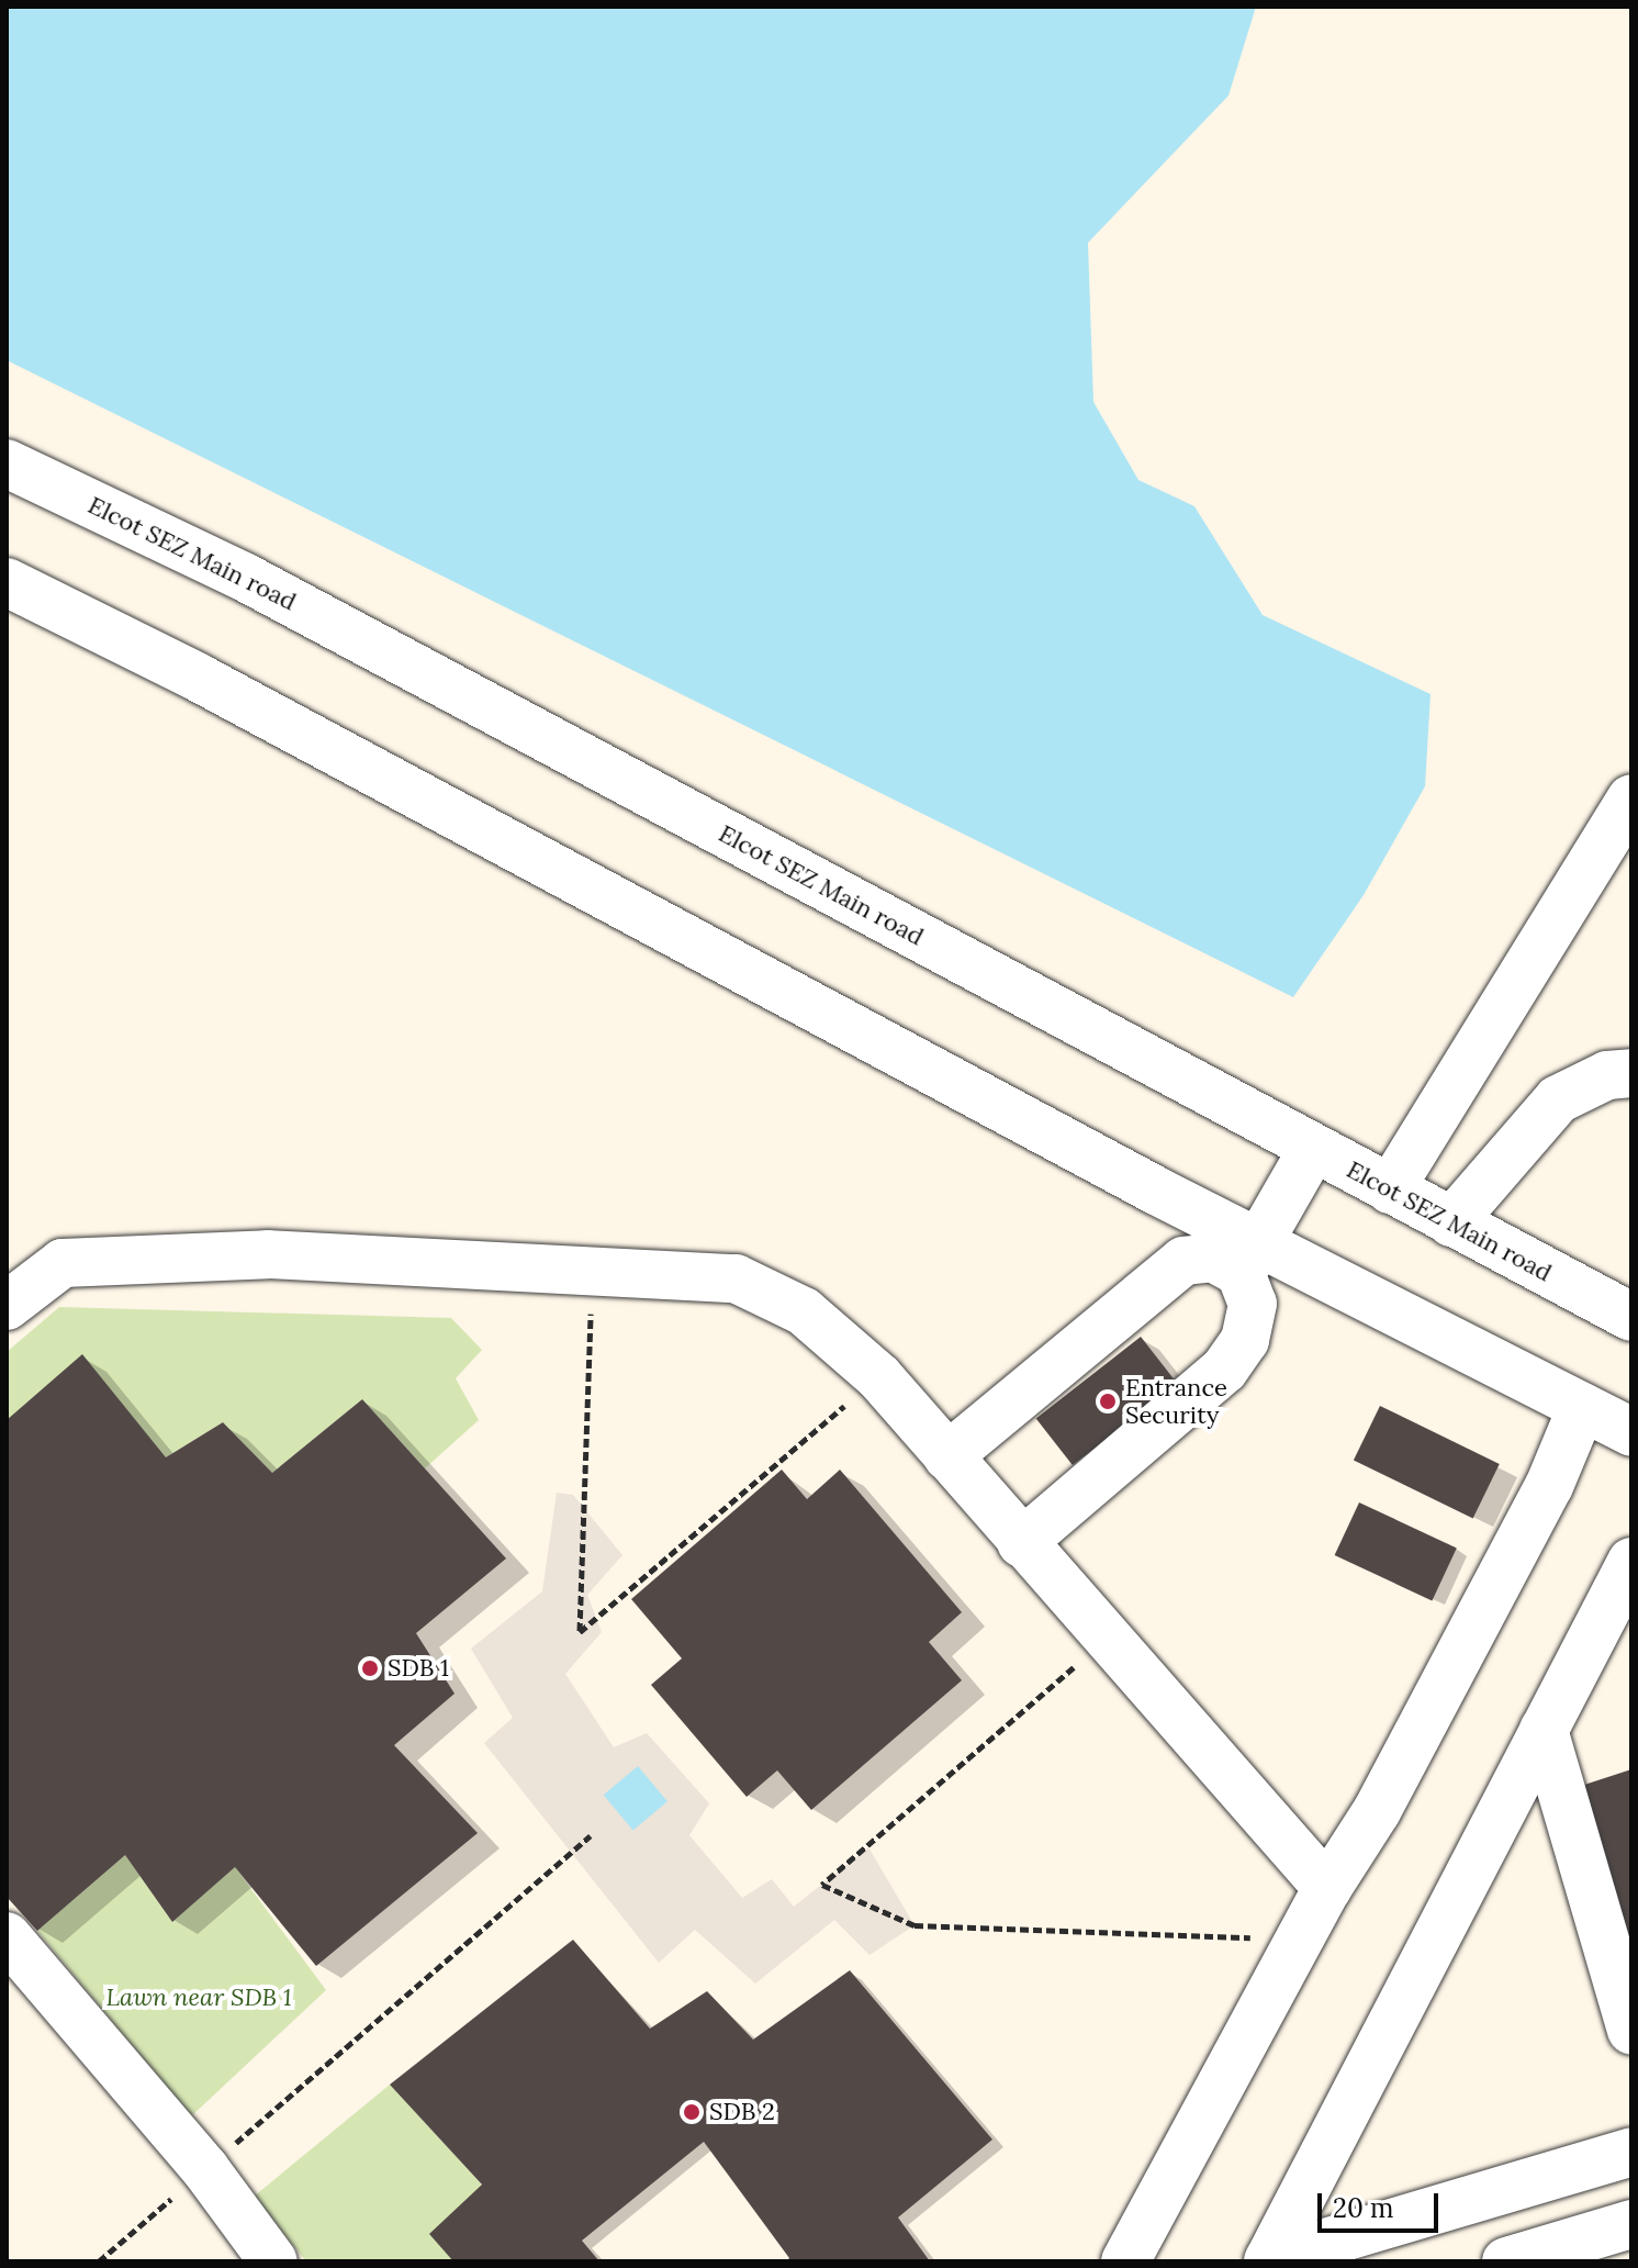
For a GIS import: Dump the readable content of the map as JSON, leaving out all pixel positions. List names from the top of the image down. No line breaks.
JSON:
{"streets":{"street":["Elcot SEZ Main road"]},"parks":["Lawn near SDB 1"],"places":["Entrance Security","SDB 1","SDB 2"],"scale_bar":"20 m"}
